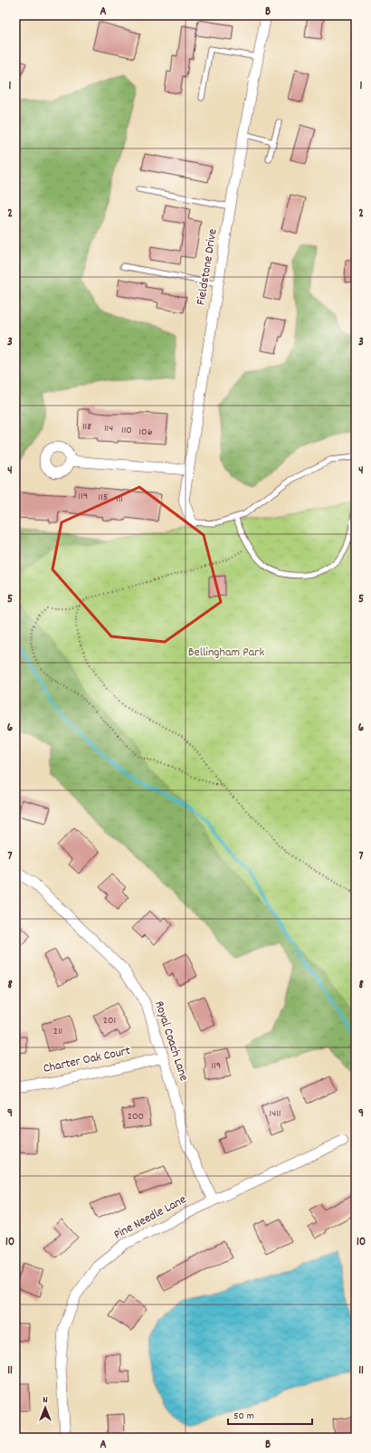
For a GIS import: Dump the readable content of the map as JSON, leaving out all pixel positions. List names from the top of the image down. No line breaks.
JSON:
{"streets":{"street":["Fieldstone Drive","Royal Coach Lane","Charter Oak Court","Pine Needle Lane"]},"crossings":[["Royal Coach Lane","Charter Oak Court"],["Royal Coach Lane","Pine Needle Lane"]],"parks":["Bellingham Park"],"house_numbers":["118","114","110","106","119","115","111","201","211","119","1411","200"],"scale_bar":"50 m","north":"top","grid":{"columns":["A","B"],"rows":["1","2","3","4","5","6","7","8","9","10","11"]}}
